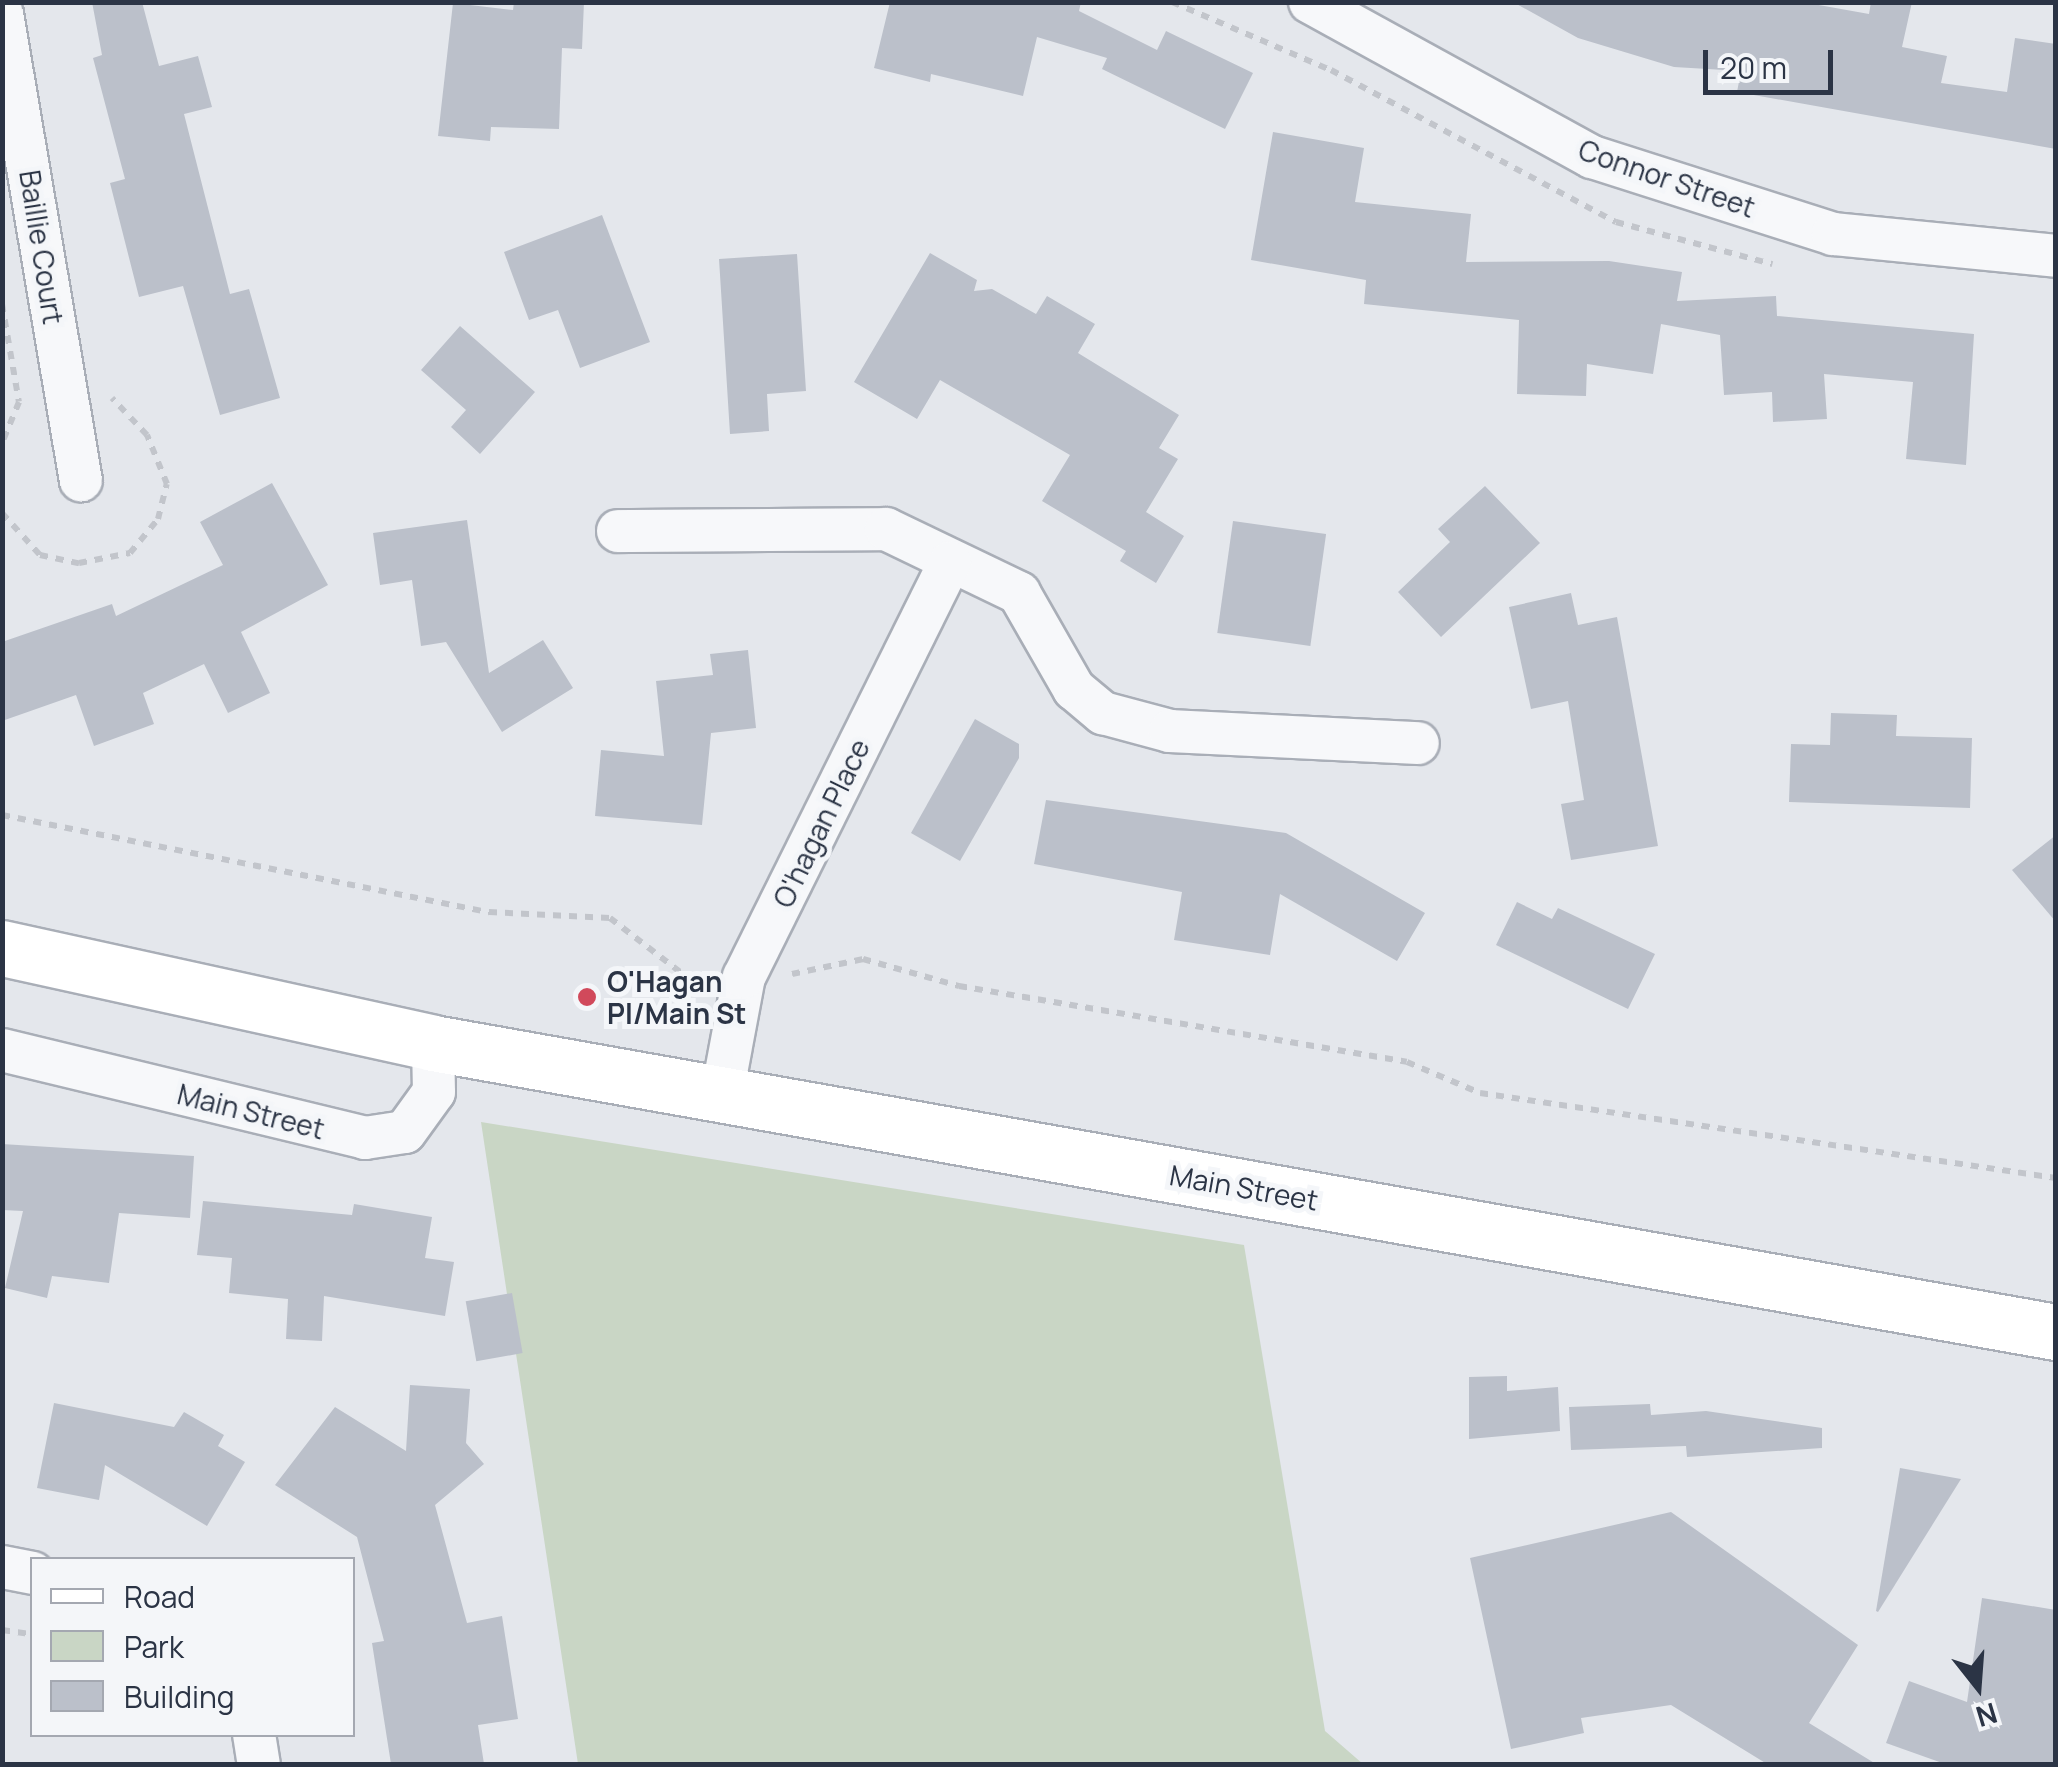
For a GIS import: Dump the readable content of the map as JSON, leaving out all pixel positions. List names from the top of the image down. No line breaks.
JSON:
{"streets":{"main road":["Main Street"],"street":["Connor Street","Baillie Court","O'hagan Place"]},"crossings":[["O'hagan Place","Main Street"]],"places":["O'Hagan Pl/Main St"],"legend":["Road","Park","Building"],"scale_bar":"20 m","north":"bottom"}
